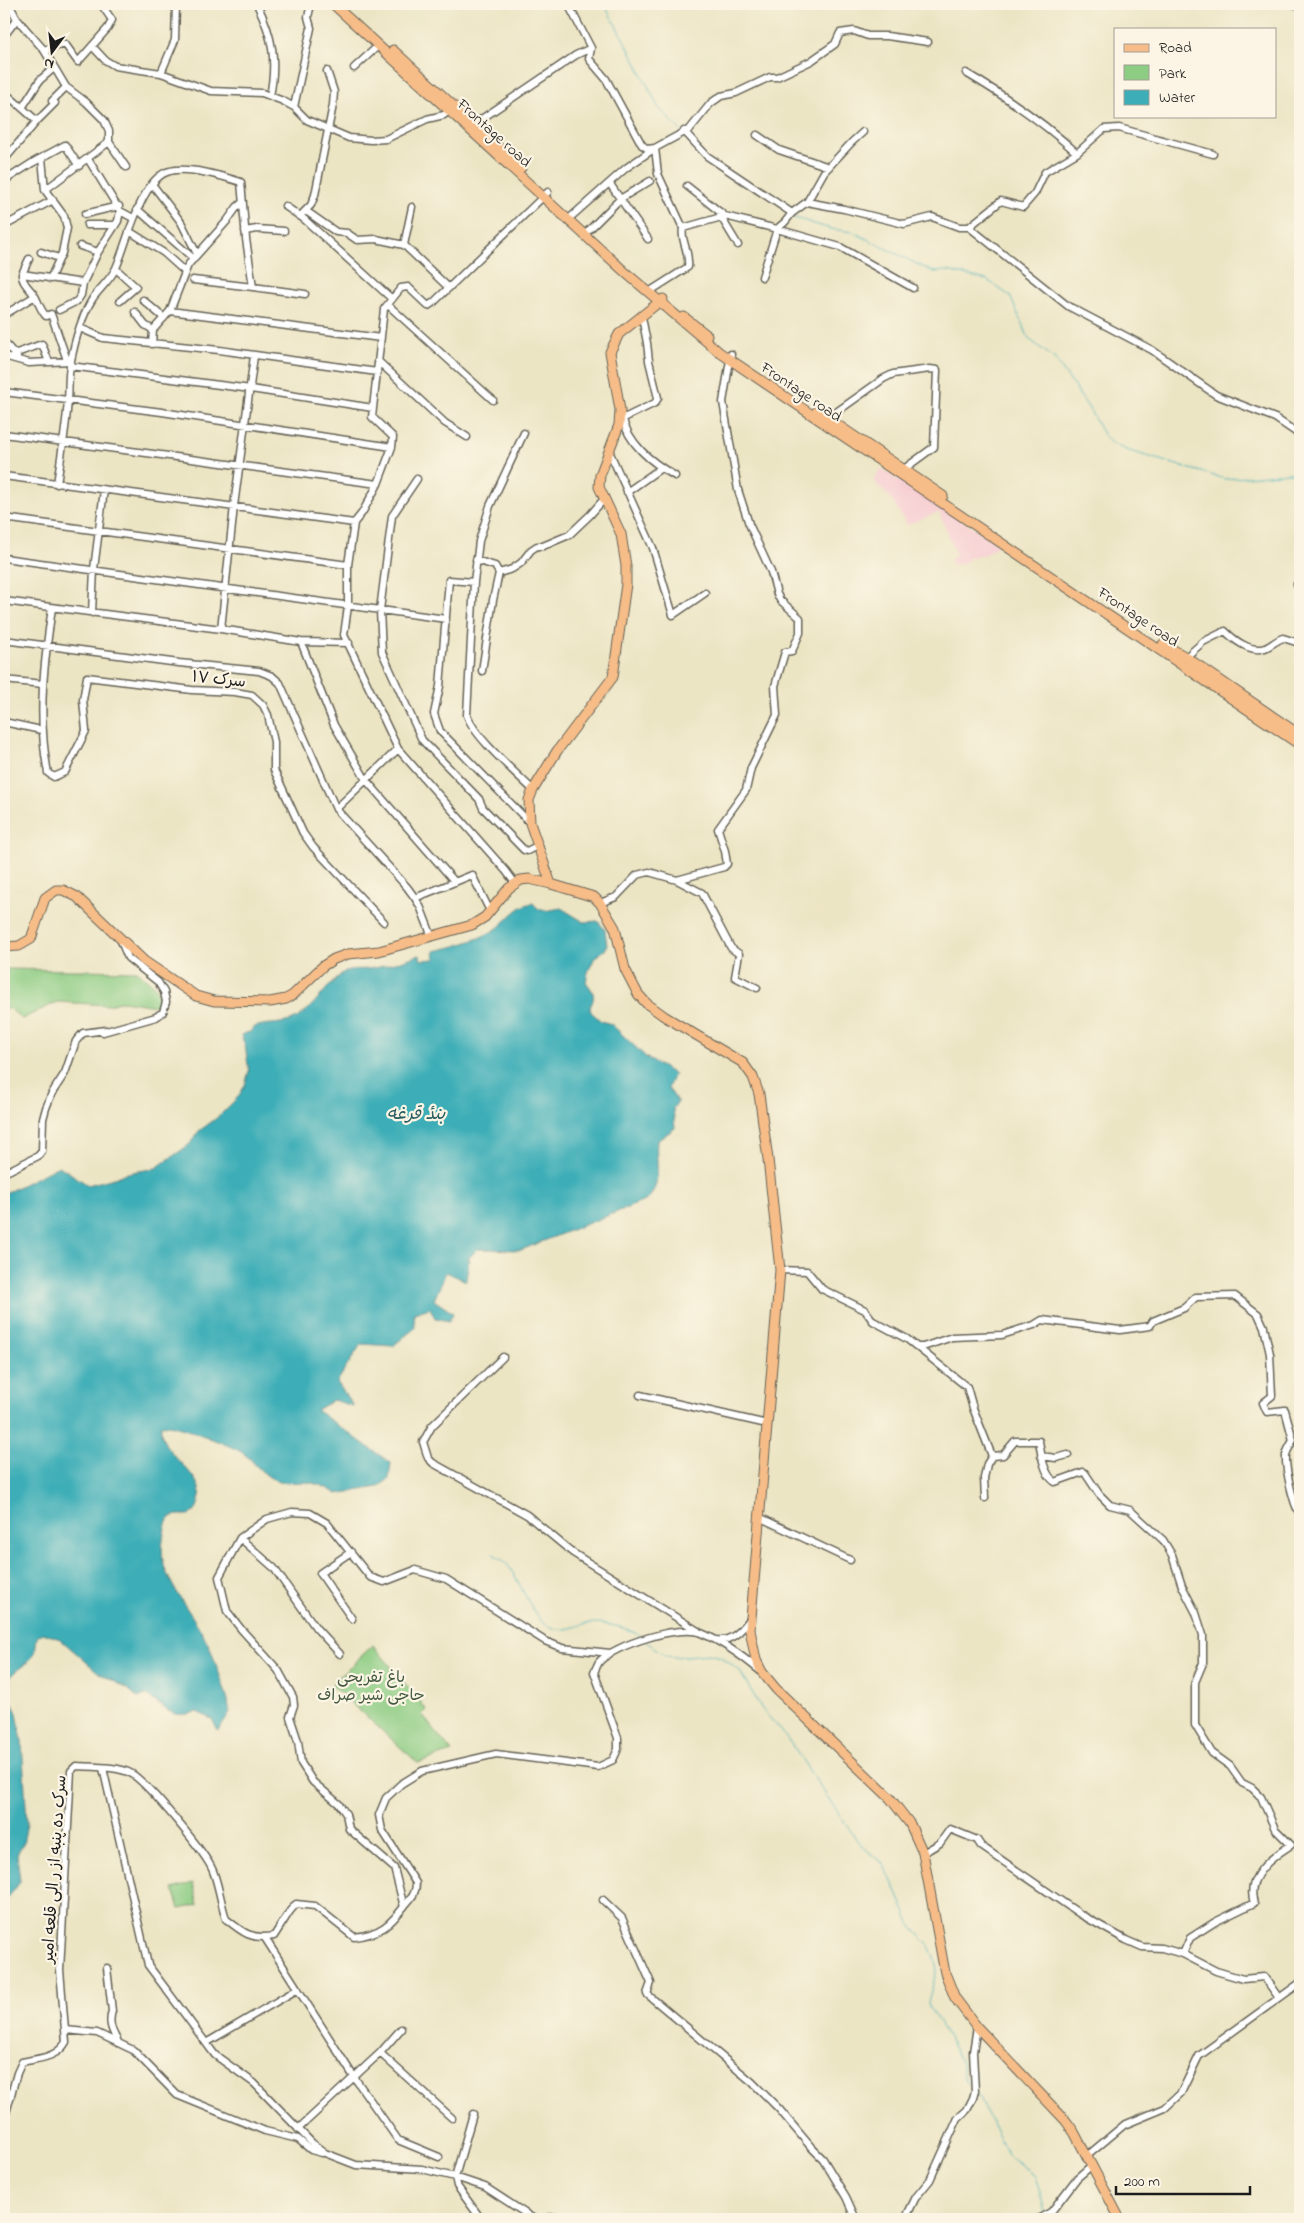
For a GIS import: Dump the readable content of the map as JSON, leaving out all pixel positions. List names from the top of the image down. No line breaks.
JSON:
{"streets":{"main road":["Frontage road"],"street":["سرک ۱۷","سرک ده پنبه از ر الی قلعه امیر"]},"water":["بندٔ قرغه"],"parks":["باغ تفریحی حاجی شیر صراف"],"legend":["Road","Park","Water"],"scale_bar":"200 m","north":"bottom"}
